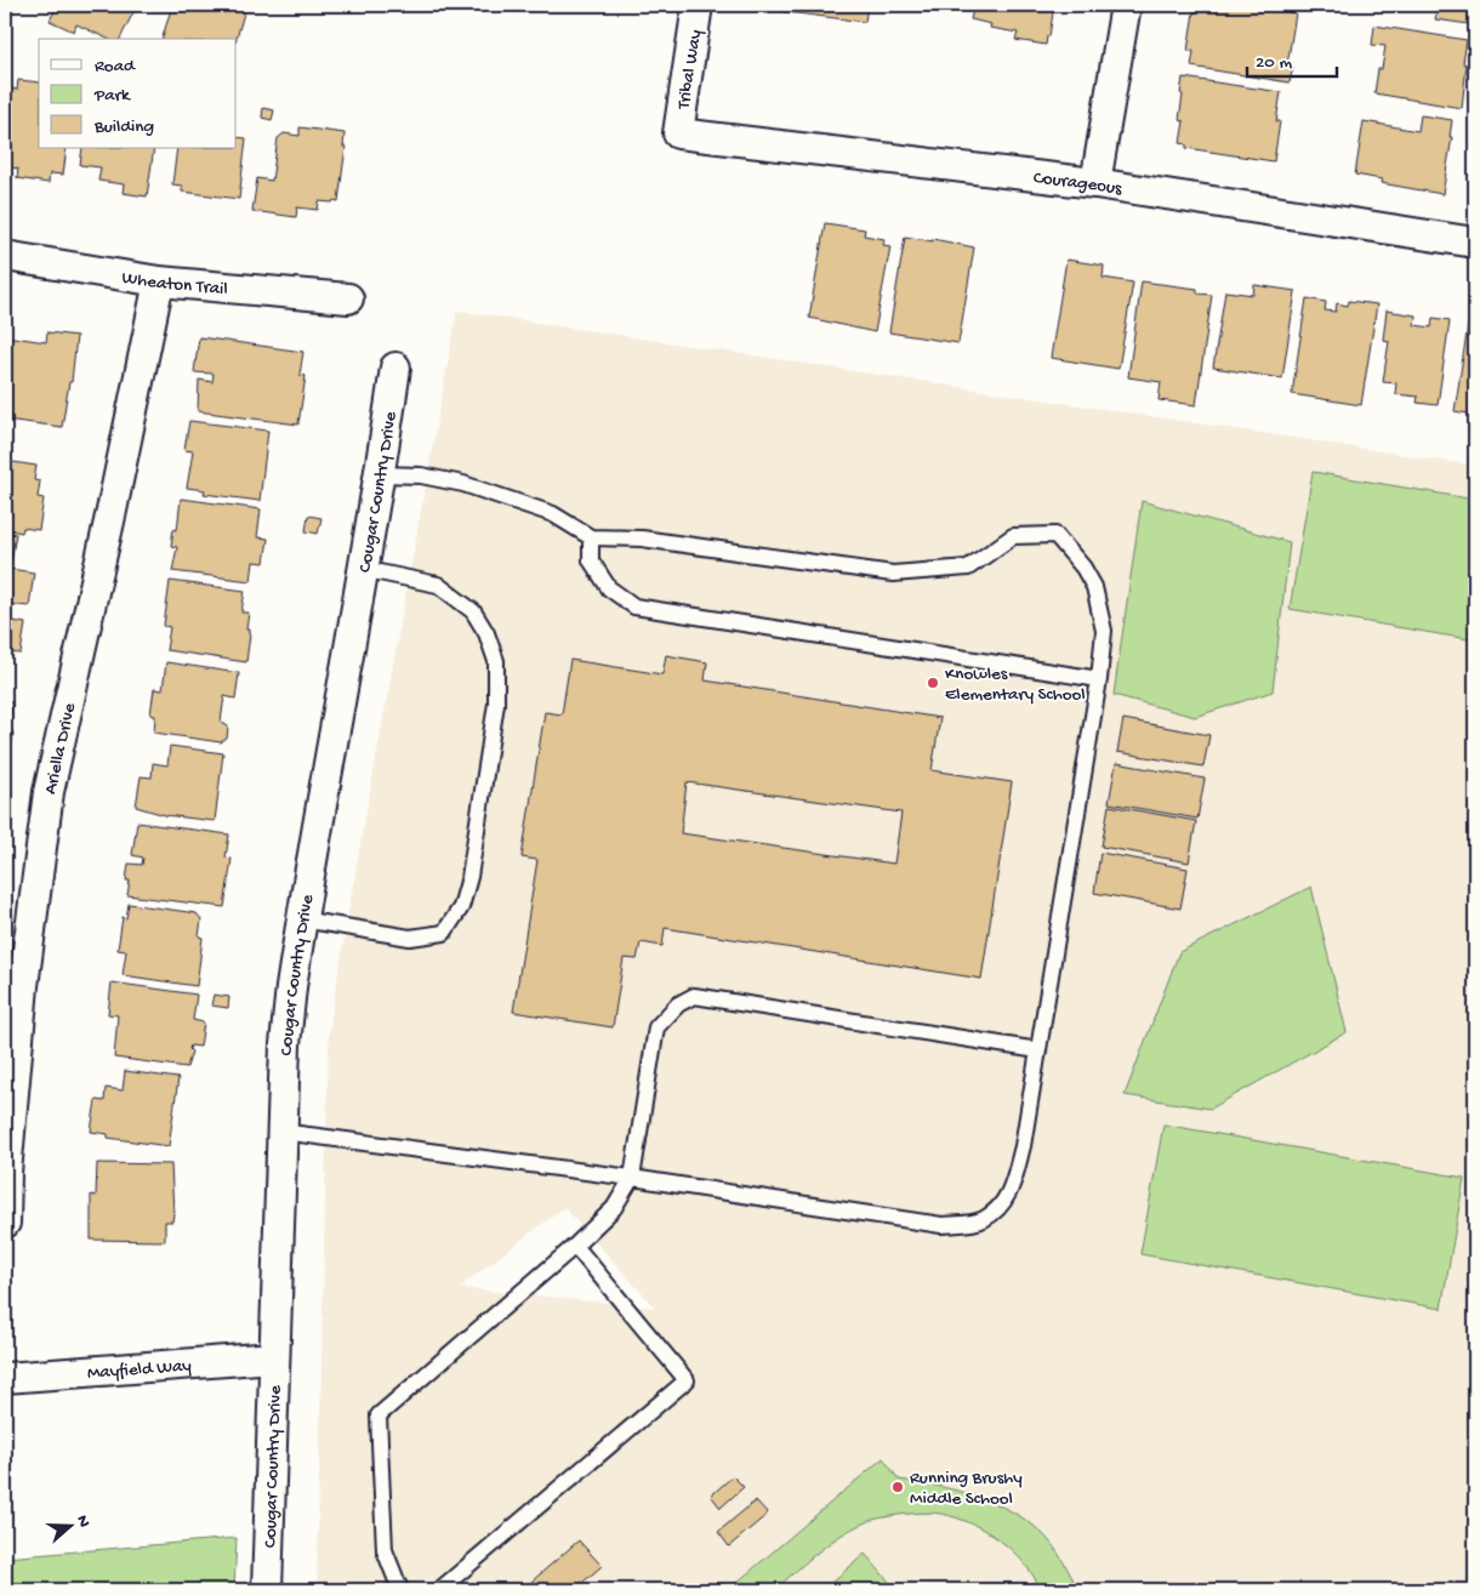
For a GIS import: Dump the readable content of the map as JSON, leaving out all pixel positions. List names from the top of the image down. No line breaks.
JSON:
{"streets":{"street":["Tribal Way","Courageous","Wheaton Trail","Cougar Country Drive","Ariella Drive","Mayfield Way"]},"crossings":[["Tribal Way","Courageous"],["Wheaton Trail","Ariella Drive"],["Cougar Country Drive","Mayfield Way"]],"places":["Knowles Elementary School","Running Brushy Middle School"],"legend":["Road","Park","Building"],"scale_bar":"20 m","north":"right"}
